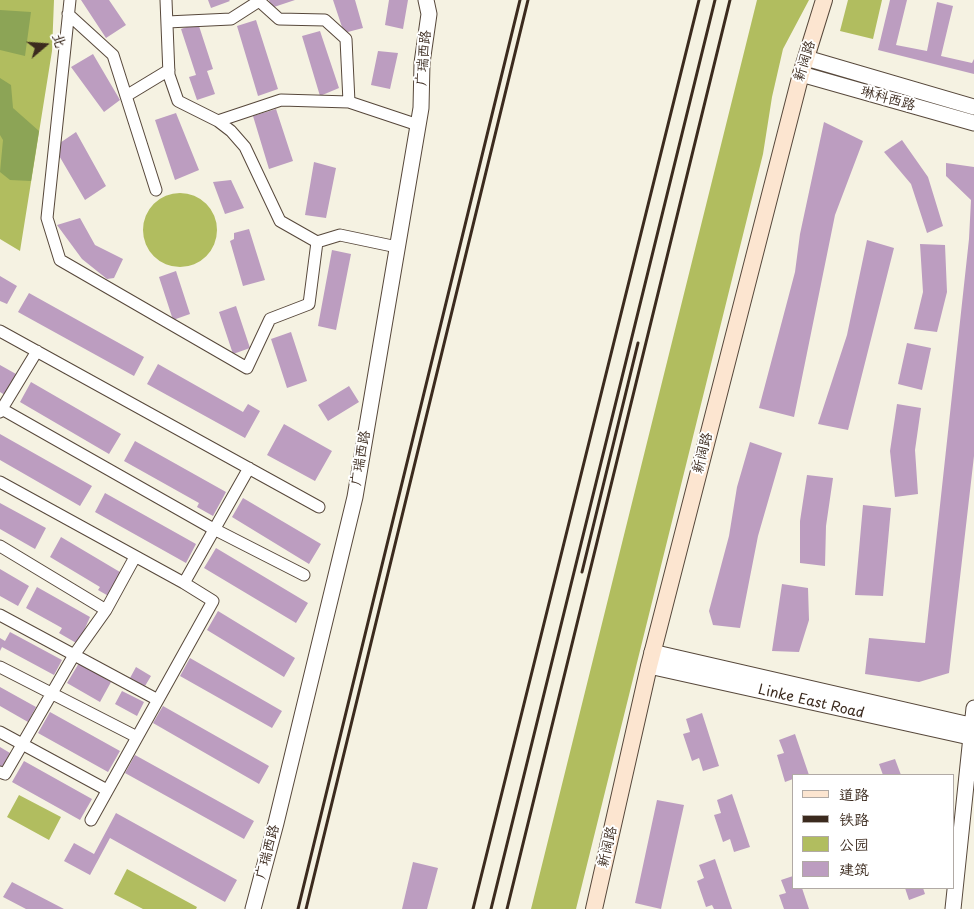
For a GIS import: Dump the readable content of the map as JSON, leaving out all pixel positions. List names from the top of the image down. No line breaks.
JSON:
{"streets":{"main road":["新阔路"],"street":["广瑞西路","琳科西路","Linke East Road"]},"crossings":[["新阔路","琳科西路"],["新阔路","Linke East Road"]],"legend":["道路","铁路","公园","建筑"],"north":"right"}
